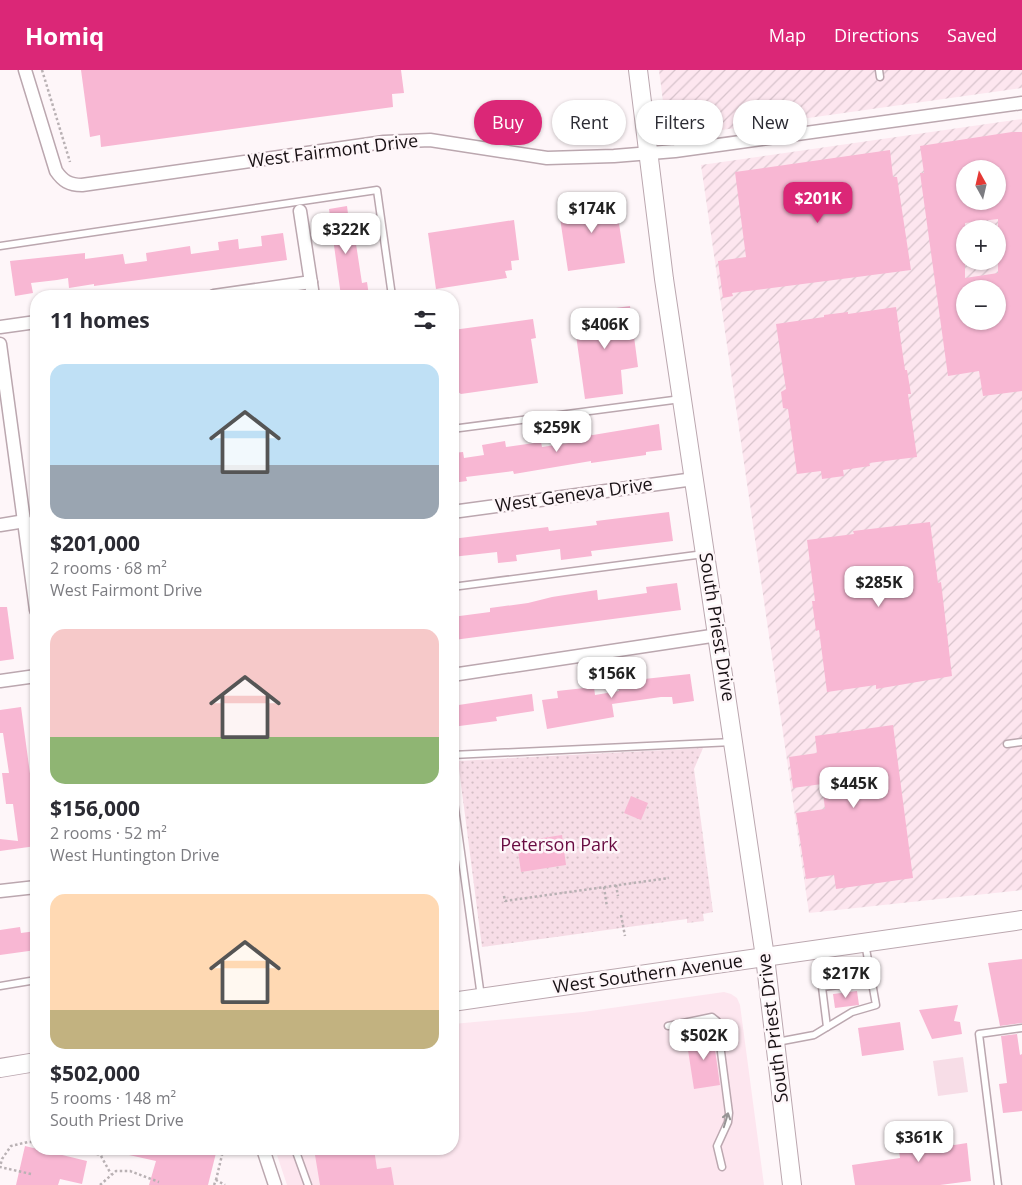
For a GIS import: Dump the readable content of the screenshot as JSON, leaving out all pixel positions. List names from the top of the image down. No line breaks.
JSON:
{"streets":{"main road":["South Priest Drive","West Southern Avenue"],"street":["West Fairmont Drive","West Geneva Drive"]},"crossings":[["West Fairmont Drive","South Priest Drive"],["West Geneva Drive","South Priest Drive"],["South Priest Drive","West Southern Avenue"]],"parks":["Peterson Park"],"north":"top","page":{"header":"Homiq","nav":["Map","Directions","Saved"],"chip":["Buy","Rent","Filters","New"],"map_buttons":["+","−"],"price":["$201K","$174K","$322K","$406K","$259K","$285K","$156K","$445K","$217K","$502K","$361K"],"heading":"11 homes","list":[{"name":"$201,000","note":"2 rooms · 68 m² · West Fairmont Drive"},{"name":"$156,000","note":"2 rooms · 52 m² · West Huntington Drive"},{"name":"$502,000","note":"5 rooms · 148 m² · South Priest Drive"}]}}
